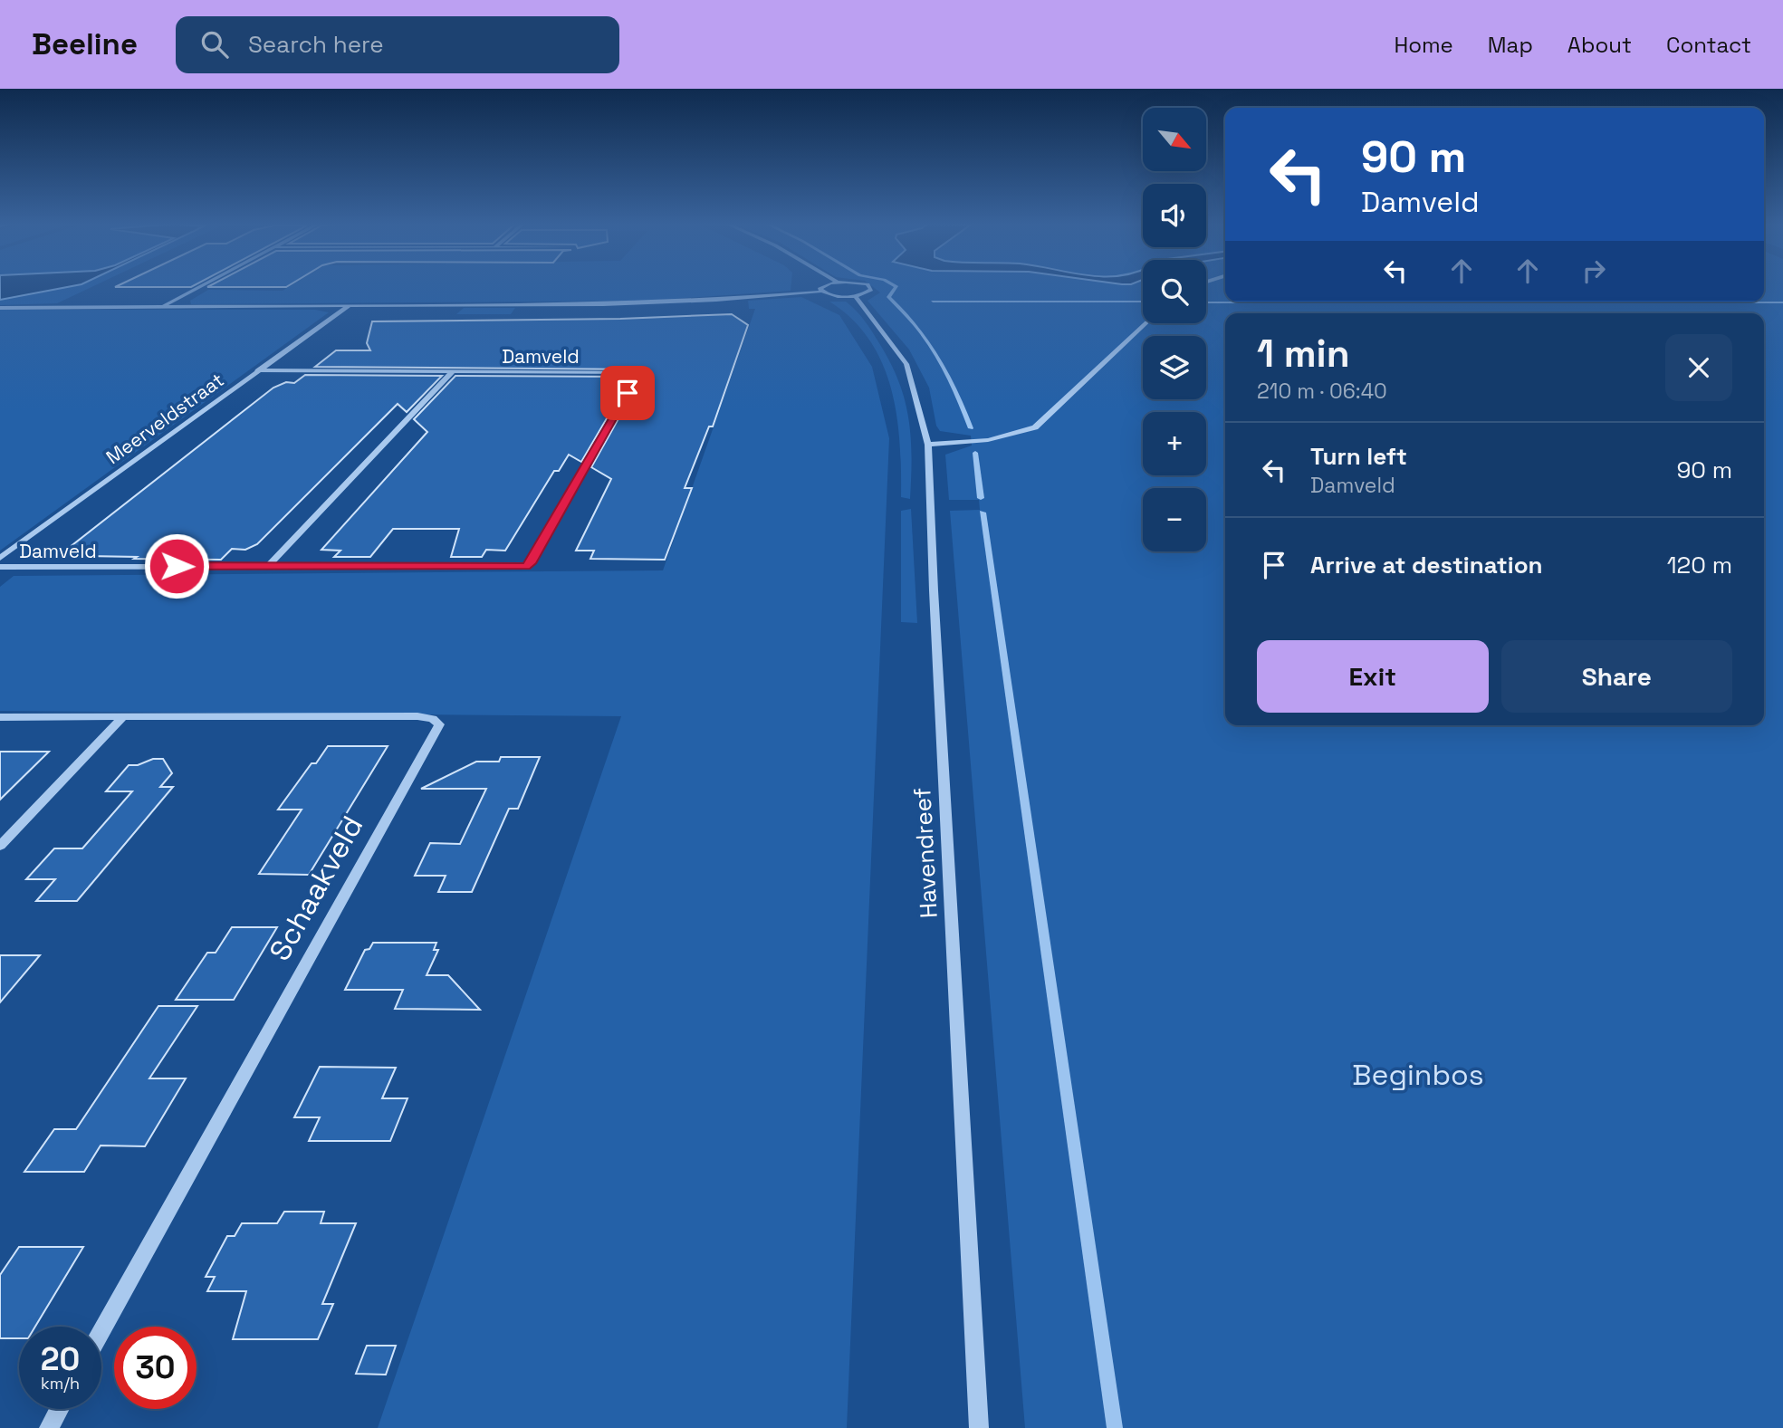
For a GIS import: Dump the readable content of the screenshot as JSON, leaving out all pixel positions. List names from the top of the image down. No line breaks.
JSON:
{"streets":{"street":["Damveld","Meerveldstraat","Havendreef","Schaakveld"]},"crossings":[["Damveld","Meerveldstraat"]],"parks":["Beginbos"],"north":"bottom right","page":{"header":"Beeline","search":"Search here","nav":["Home","Map","About","Contact"],"map_buttons":["+","−"],"turn":["90 m","Damveld"],"heading":["1 min","210 m · 06:40"],"list":[{"name":"Turn left","note":"Damveld","value":"90 m"},{"name":"Arrive at destination","value":"120 m"}],"buttons":["Exit","Share"],"speed":"20 km/h","limit":"30"}}
